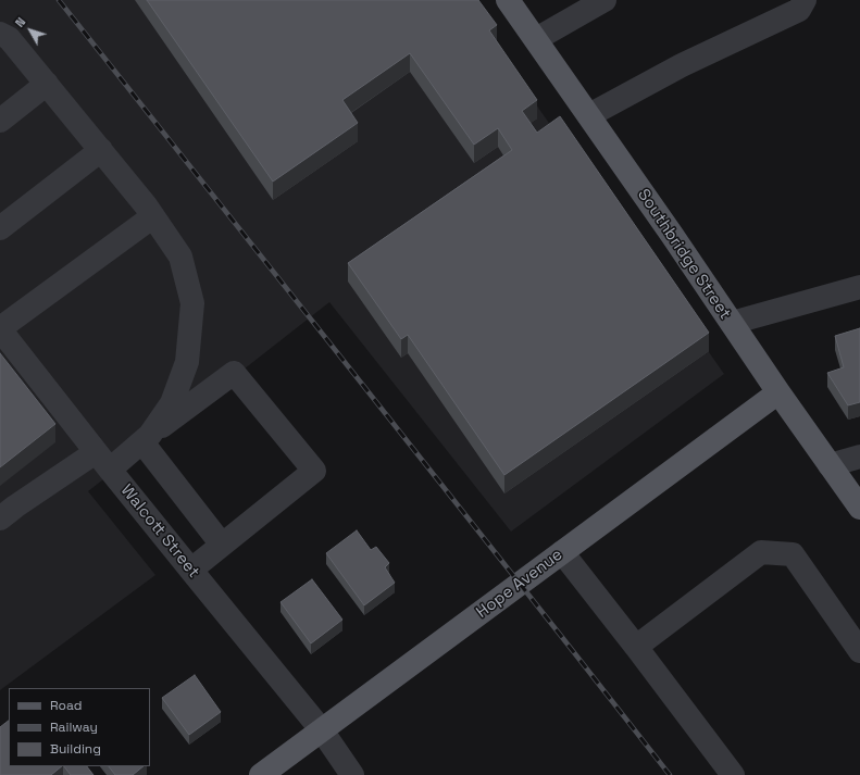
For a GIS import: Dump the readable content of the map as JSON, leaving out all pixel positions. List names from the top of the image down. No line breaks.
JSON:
{"streets":{"main road":["Southbridge Street","Hope Avenue"],"street":["Walcott Street"]},"crossings":[["Southbridge Street","Hope Avenue"],["Walcott Street","Hope Avenue"]],"legend":["Road","Railway","Building"],"north":"top left"}
